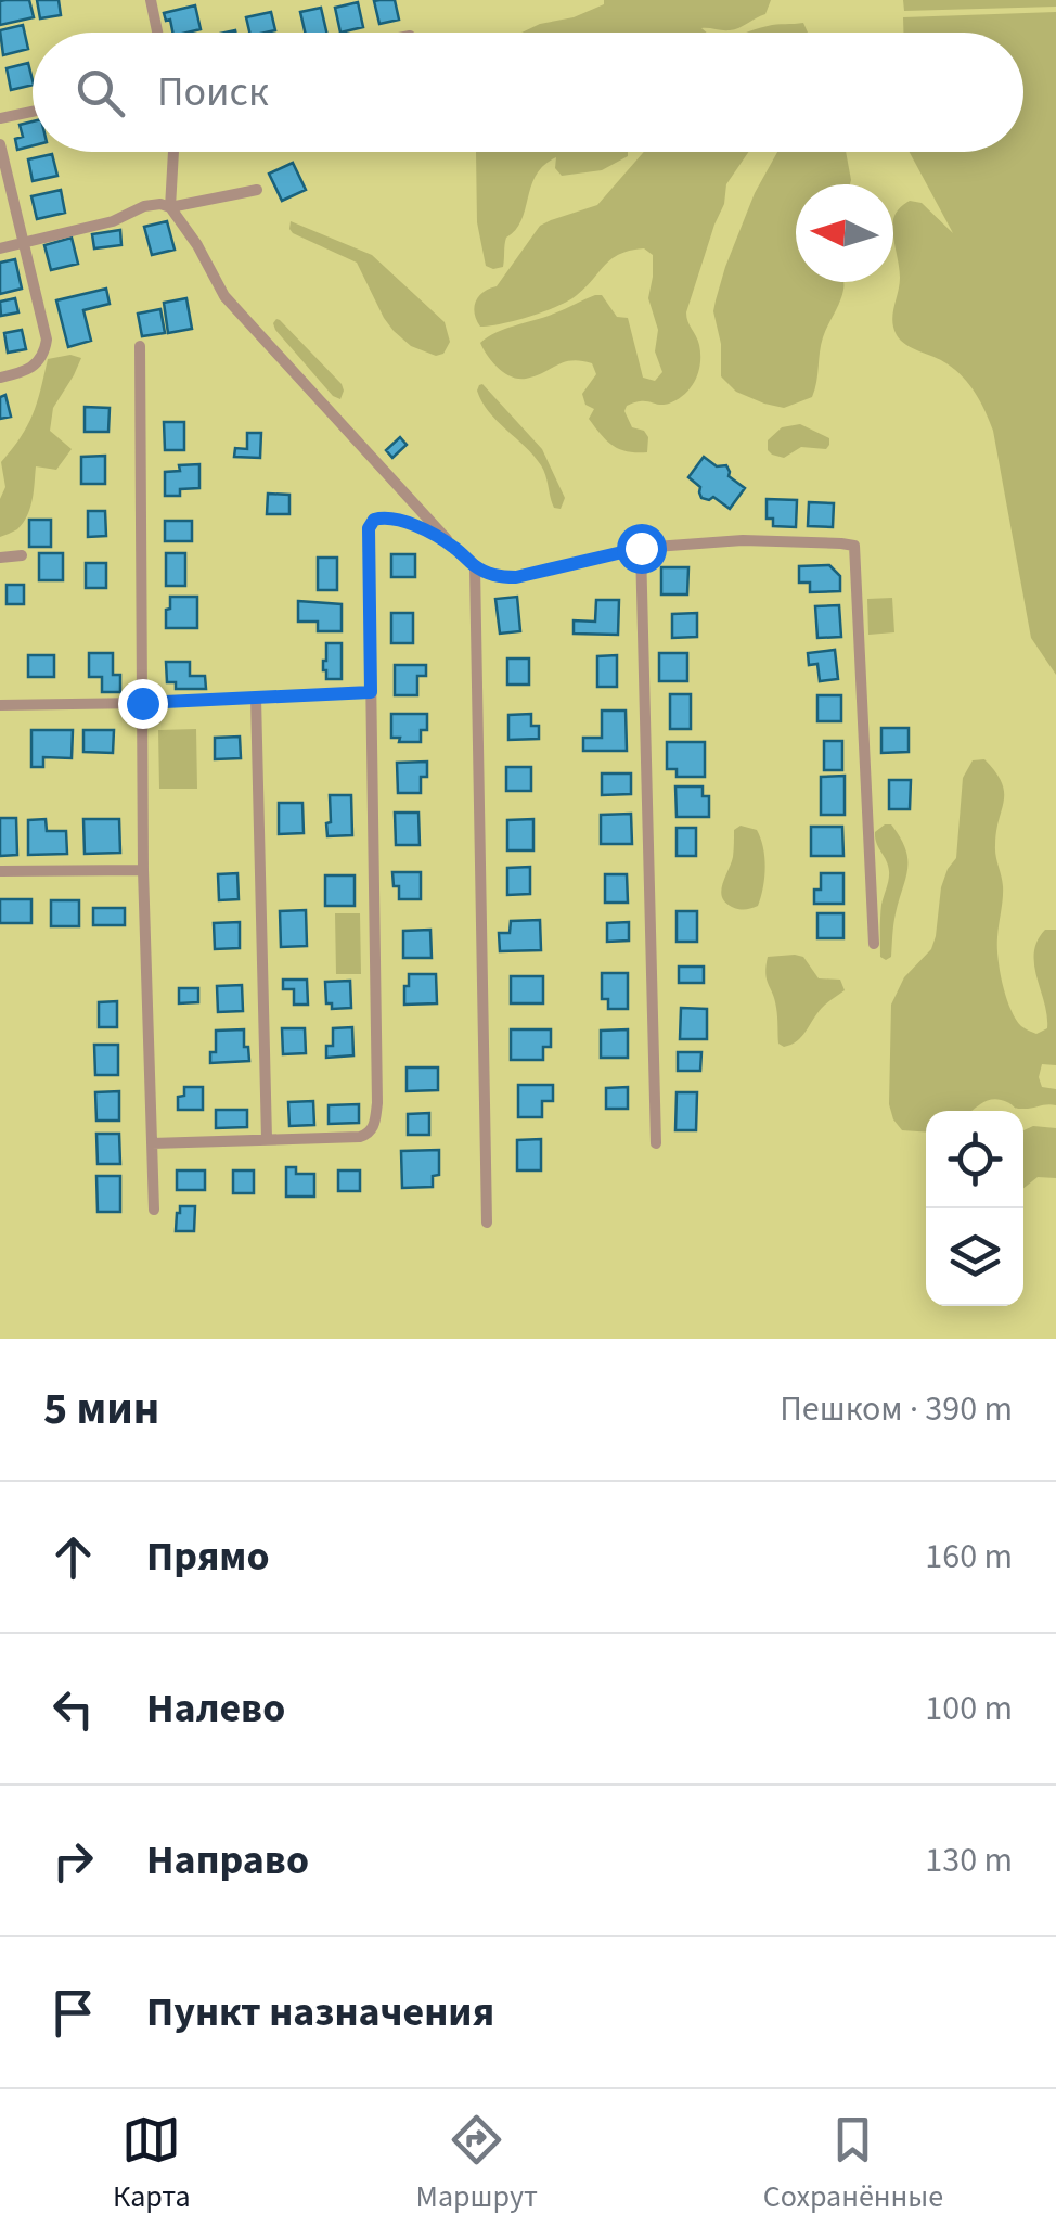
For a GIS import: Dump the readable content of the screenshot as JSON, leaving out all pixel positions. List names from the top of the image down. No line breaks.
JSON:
{"north":"left","page":{"search":"Поиск","heading":["5 мин","Пешком · 390 m"],"list":[["Прямо","160 m"],["Налево","100 m"],["Направо","130 m"],"Пункт назначения"],"nav":["Карта","Маршрут","Сохранённые"]}}
